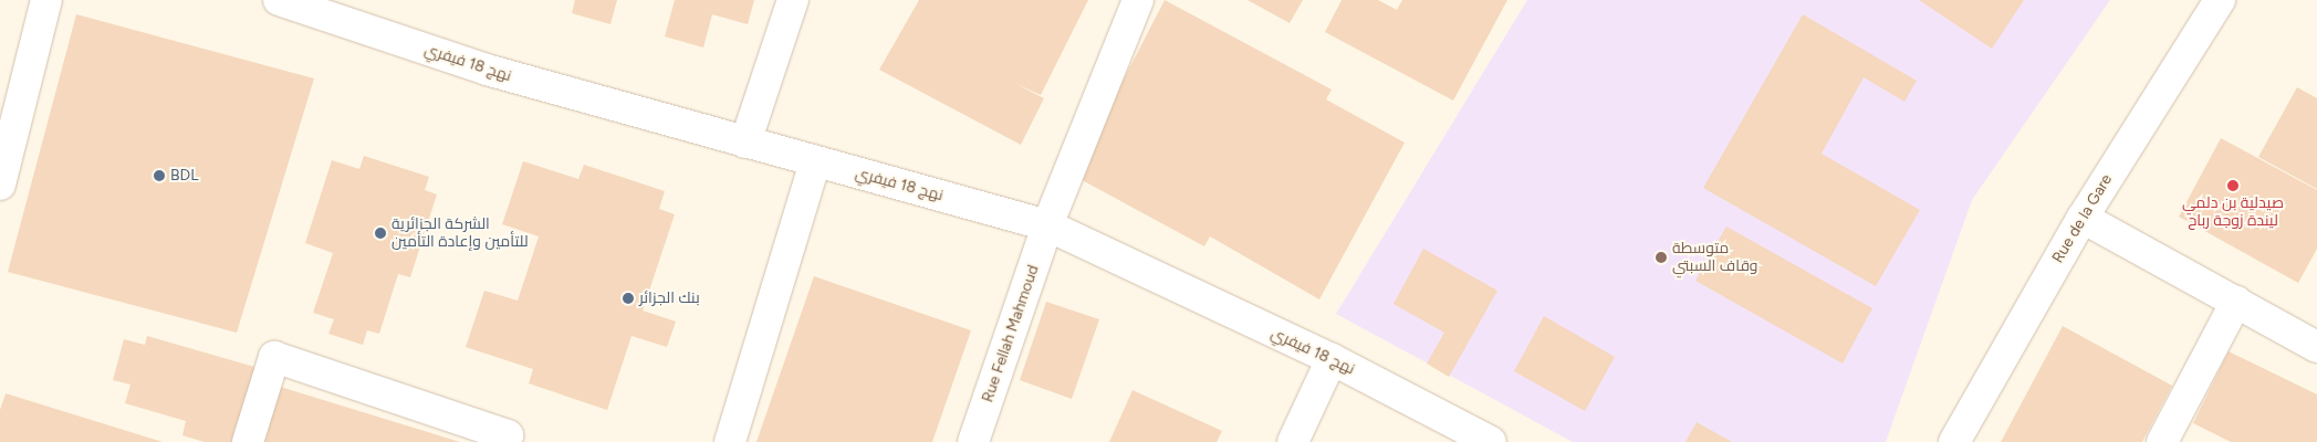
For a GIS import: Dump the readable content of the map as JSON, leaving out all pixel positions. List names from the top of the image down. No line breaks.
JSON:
{"streets":{"street":["نهج 18 فيفري","Rue de la Gare","Rue Fellah Mahmoud"]},"crossings":[["نهج 18 فيفري","Rue Fellah Mahmoud"]],"places":["BDL","صيدلية بن دلمي ليندة زوجة رباح","الشركة الجزائرية للتأمين وإعادة التأمين","متوسطة وقاف السبتي","بنك الجزائر"]}
